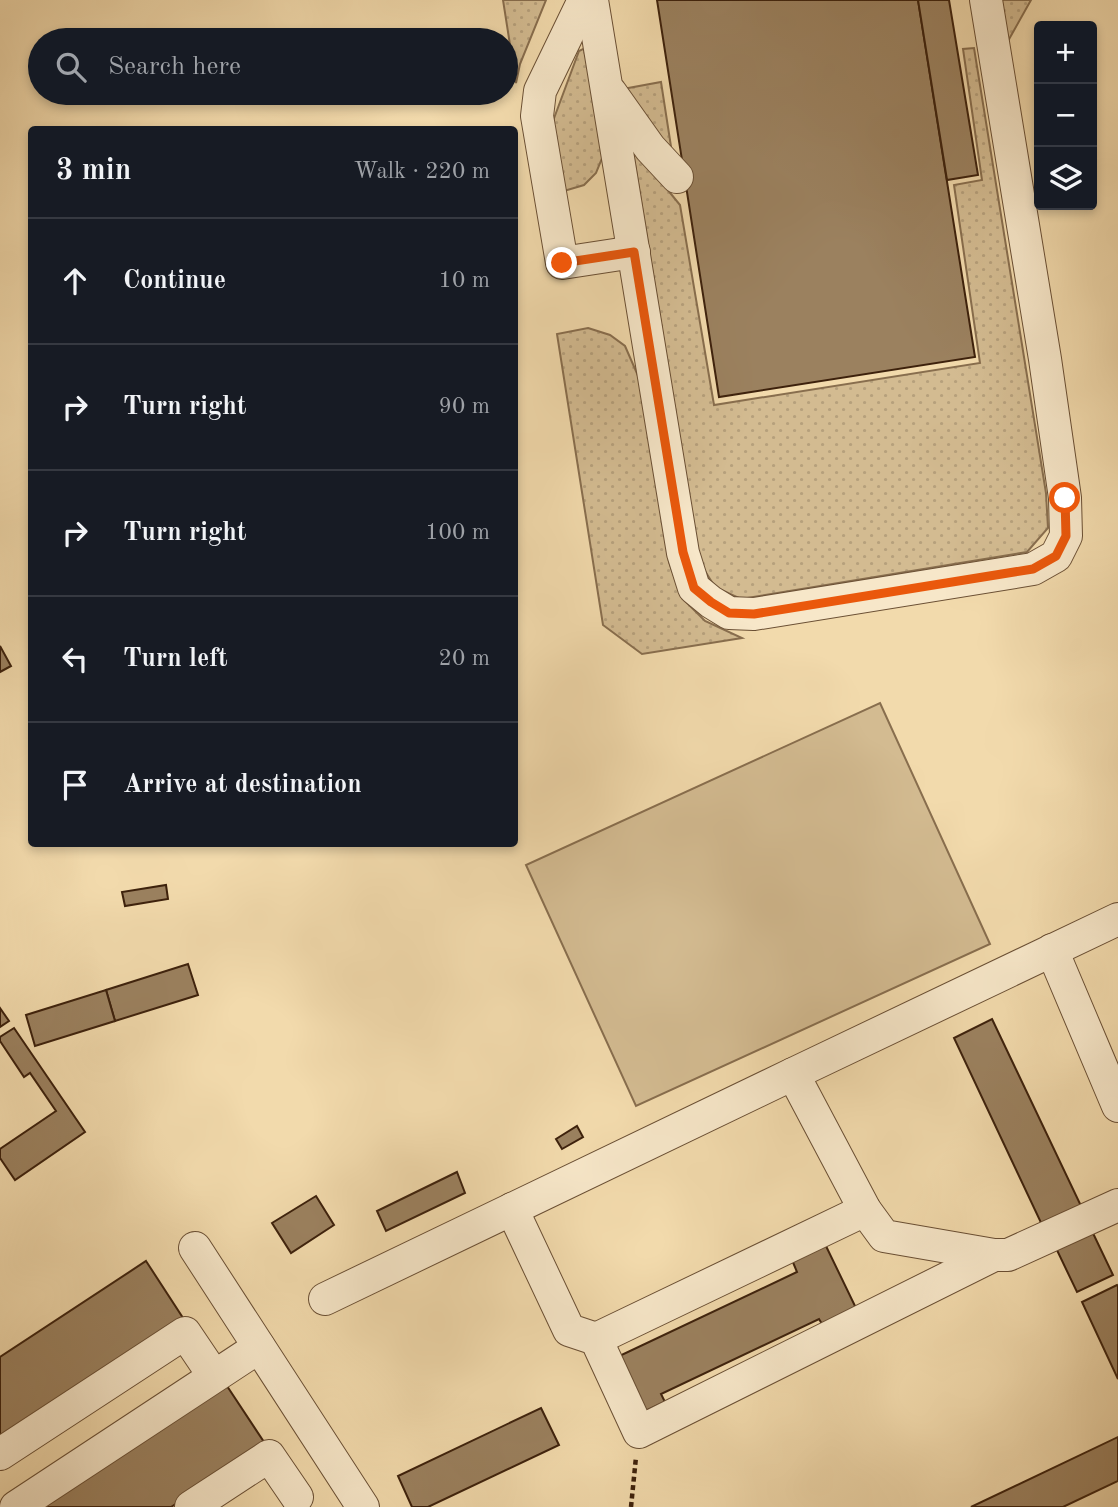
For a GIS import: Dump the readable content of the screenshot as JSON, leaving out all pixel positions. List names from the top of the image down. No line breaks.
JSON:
{"page":{"map_buttons":["+","−"],"search":"Search here","heading":["3 min","Walk · 220 m"],"list":[["Continue","10 m"],["Turn right","90 m"],["Turn right","100 m"],["Turn left","20 m"],"Arrive at destination"]}}
